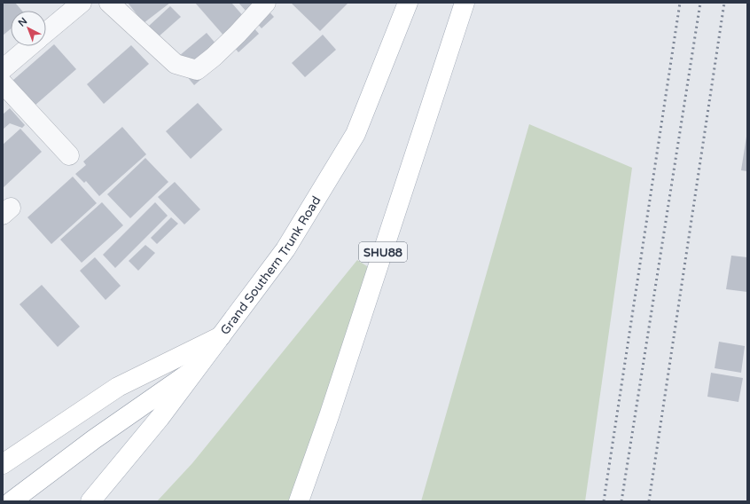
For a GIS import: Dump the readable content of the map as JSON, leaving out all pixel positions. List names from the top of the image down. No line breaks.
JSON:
{"streets":{"main road":["SHU88","Grand Southern Trunk Road"]},"north":"top left"}
